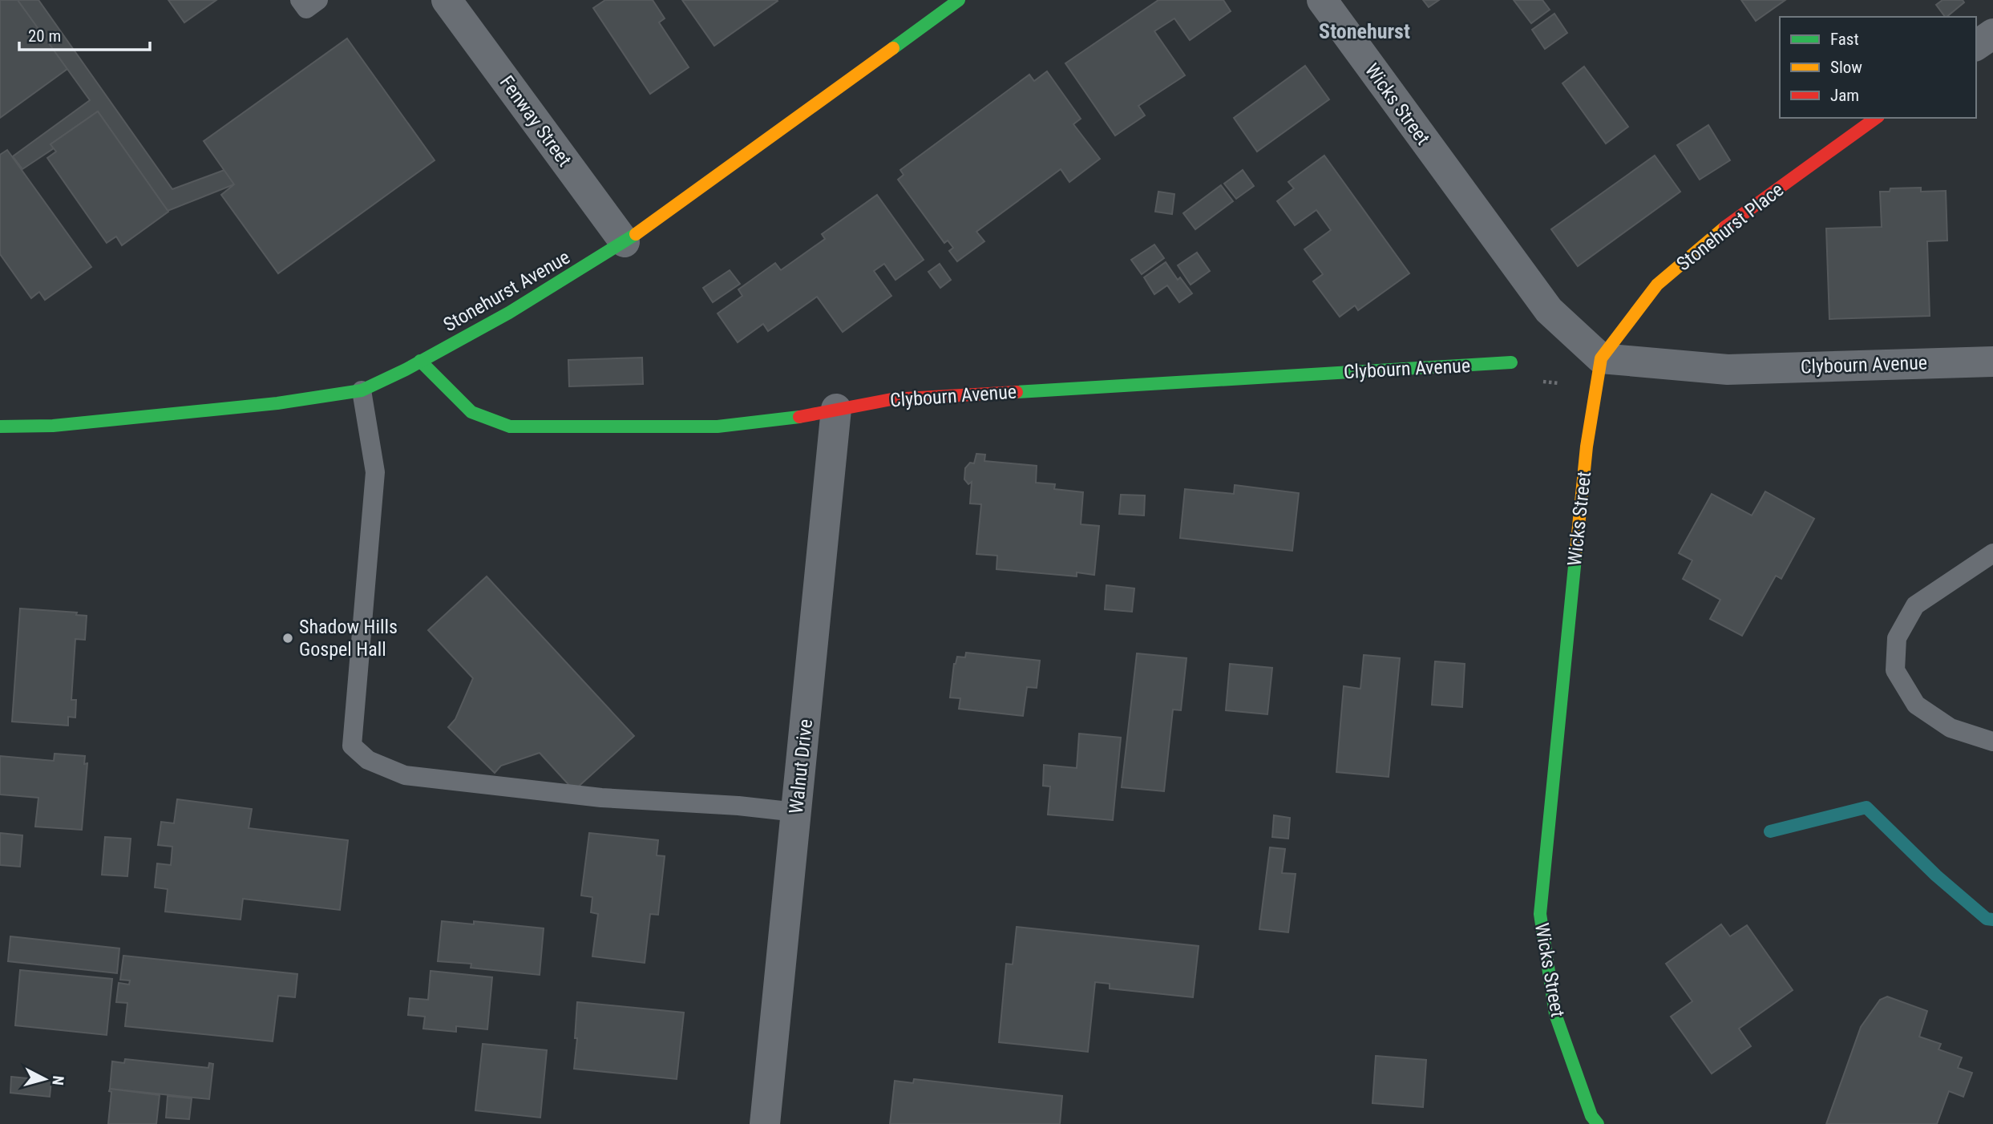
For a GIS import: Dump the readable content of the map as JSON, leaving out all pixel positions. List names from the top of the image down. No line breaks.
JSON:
{"streets":{"street":["Wicks Street","Fenway Street","Stonehurst Place","Stonehurst Avenue","Clybourn Avenue","Walnut Drive"]},"crossings":[["Wicks Street","Stonehurst Place"],["Wicks Street","Clybourn Avenue"],["Fenway Street","Stonehurst Avenue"],["Stonehurst Place","Clybourn Avenue"],["Stonehurst Avenue","Clybourn Avenue"],["Clybourn Avenue","Walnut Drive"]],"districts":["Stonehurst"],"places":["Shadow Hills Gospel Hall"],"legend":["Fast","Slow","Jam"],"scale_bar":"20 m","north":"right"}
